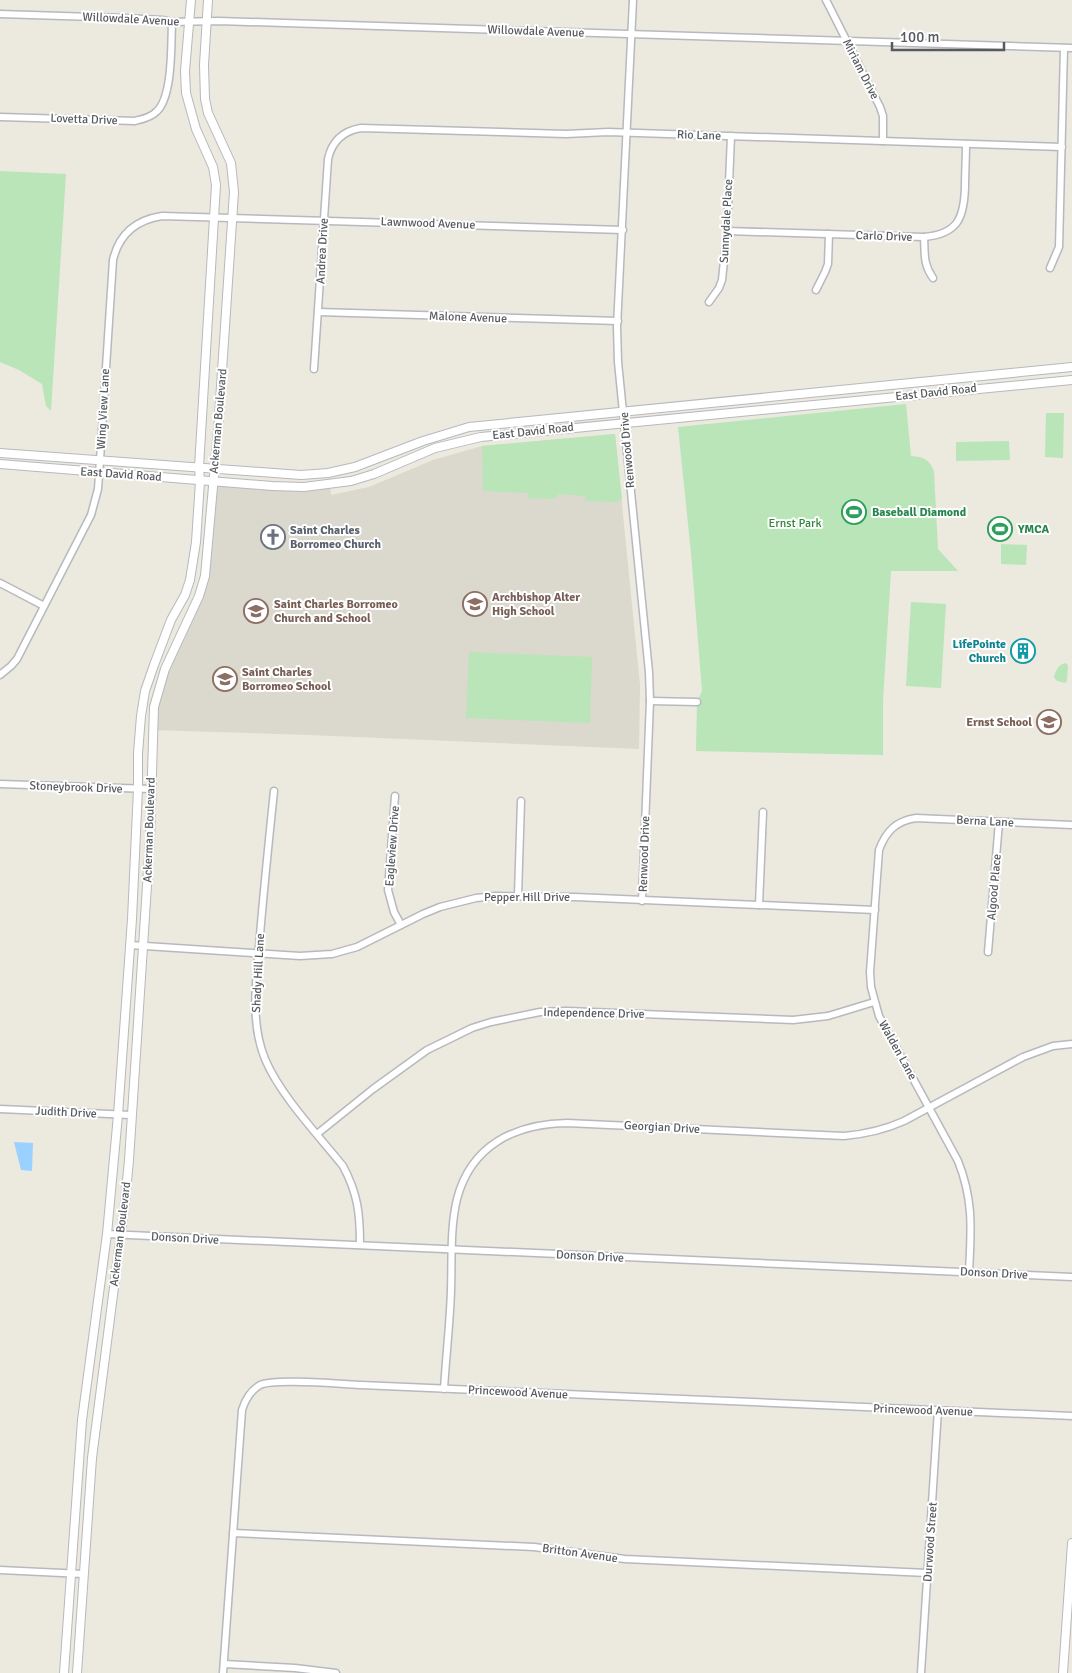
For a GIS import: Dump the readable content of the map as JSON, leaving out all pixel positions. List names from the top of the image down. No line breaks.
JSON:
{"streets":{"street":["Willowdale Avenue","Miriam Drive","Lovetta Drive","Rio Lane","Sunnydale Place","Lawnwood Avenue","Carlo Drive","Andrea Drive","Malone Avenue","East David Road","Wing View Lane","Ackerman Boulevard","Renwood Drive","Stoneybrook Drive","Berna Lane","Eagleview Drive","Algood Place","Pepper Hill Drive","Shady Hill Lane","Independence Drive","Walden Lane","Judith Drive","Georgian Drive","Donson Drive","Princewood Avenue","Durwood Street","Britton Avenue"]},"crossings":[["Willowdale Avenue","Miriam Drive"],["Willowdale Avenue","Lovetta Drive"],["Willowdale Avenue","Ackerman Boulevard"],["Willowdale Avenue","Renwood Drive"],["Miriam Drive","Rio Lane"],["Rio Lane","Sunnydale Place"],["Rio Lane","Carlo Drive"],["Rio Lane","Andrea Drive"],["Rio Lane","Renwood Drive"],["Sunnydale Place","Carlo Drive"],["Lawnwood Avenue","Andrea Drive"],["Lawnwood Avenue","Wing View Lane"],["Lawnwood Avenue","Ackerman Boulevard"],["Lawnwood Avenue","Renwood Drive"],["Andrea Drive","Malone Avenue"],["Malone Avenue","Renwood Drive"],["East David Road","Wing View Lane"],["East David Road","Ackerman Boulevard"],["East David Road","Renwood Drive"],["Wing View Lane","Ackerman Boulevard"],["Ackerman Boulevard","Stoneybrook Drive"],["Ackerman Boulevard","Pepper Hill Drive"],["Ackerman Boulevard","Judith Drive"],["Ackerman Boulevard","Donson Drive"],["Renwood Drive","Pepper Hill Drive"],["Berna Lane","Algood Place"],["Berna Lane","Walden Lane"],["Eagleview Drive","Pepper Hill Drive"],["Pepper Hill Drive","Shady Hill Lane"],["Pepper Hill Drive","Walden Lane"],["Shady Hill Lane","Independence Drive"],["Shady Hill Lane","Donson Drive"],["Independence Drive","Walden Lane"],["Walden Lane","Georgian Drive"],["Walden Lane","Donson Drive"],["Georgian Drive","Donson Drive"],["Georgian Drive","Princewood Avenue"],["Princewood Avenue","Durwood Street"],["Princewood Avenue","Britton Avenue"],["Durwood Street","Britton Avenue"]],"parks":["Ernst Park"],"places":{"sports":["Baseball Diamond","YMCA"],"church":["Saint Charles Borromeo Church"],"school or university":["Archbishop Alter High School","Saint Charles Borromeo Church and School","Saint Charles Borromeo School","Ernst School"],"building":["LifePointe Church"]},"scale_bar":"100 m"}
